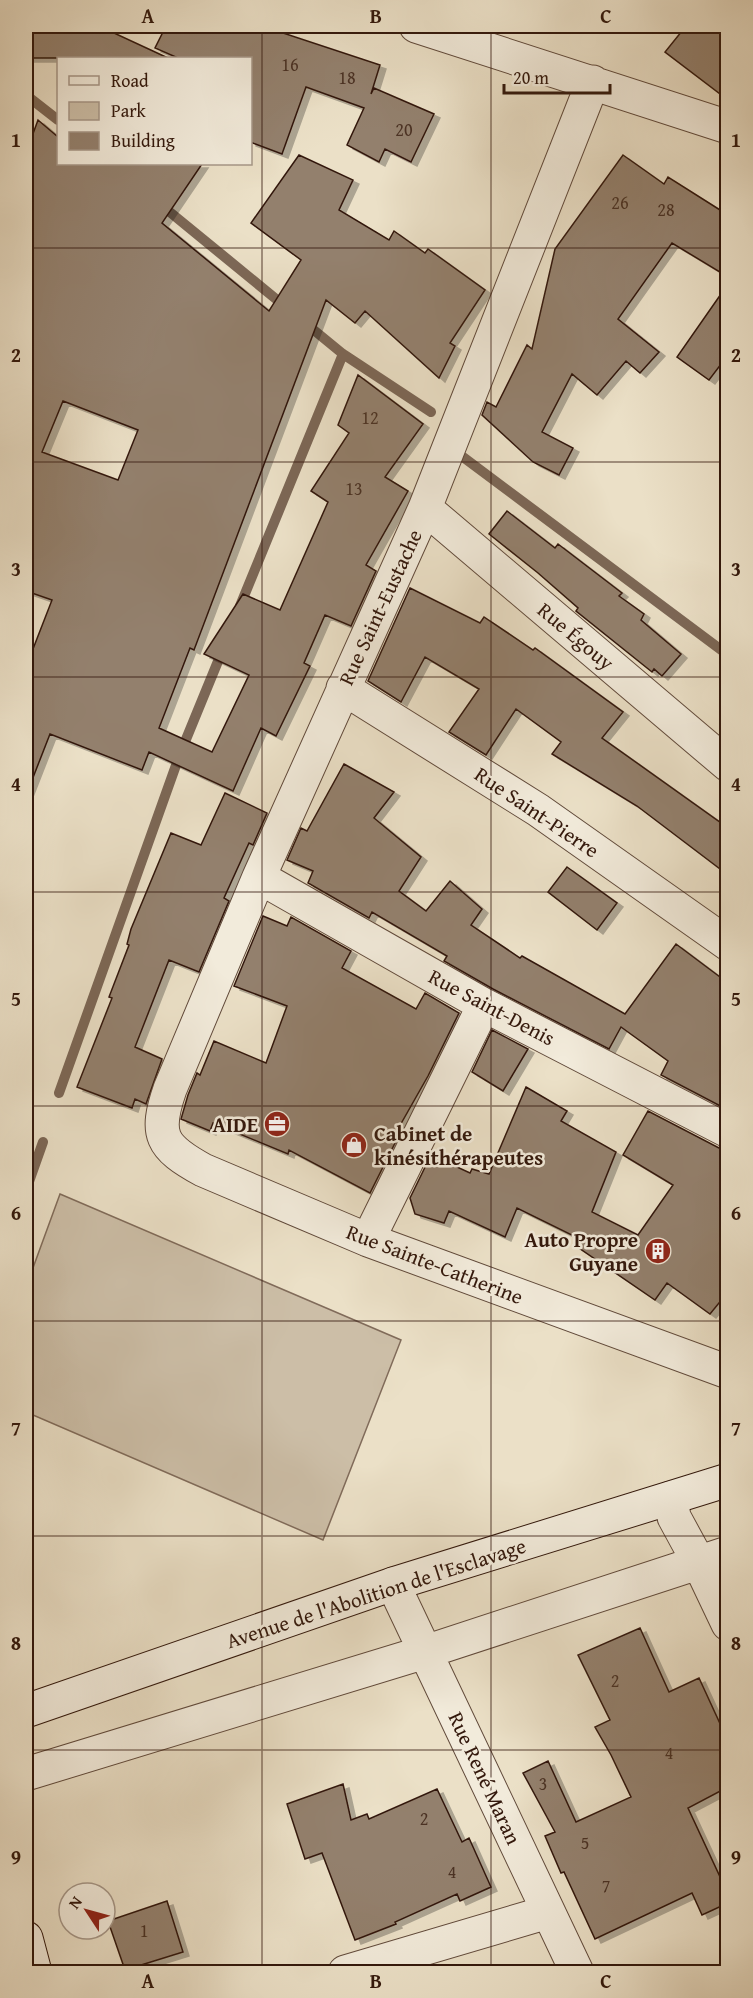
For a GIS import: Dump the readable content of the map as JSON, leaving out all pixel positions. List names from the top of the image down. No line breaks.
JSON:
{"streets":{"street":["Rue Saint-Eustache","Rue Égouy","Rue Saint-Pierre","Rue Saint-Denis","Rue Sainte-Catherine","Avenue de l'Abolition de l'Esclavage","Rue René Maran"]},"crossings":[["Rue Saint-Eustache","Rue Égouy"],["Rue Saint-Eustache","Rue Saint-Pierre"],["Rue Saint-Eustache","Rue Saint-Denis"],["Rue Saint-Eustache","Rue Sainte-Catherine"],["Avenue de l'Abolition de l'Esclavage","Rue René Maran"]],"places":{"office":["AIDE"],"shop":["Cabinet de kinésithérapeutes"],"building":["Auto Propre Guyane"]},"house_numbers":["16","18","20","26","28","12","13","2","4","3","2","5","4","7","1"],"legend":["Road","Park","Building"],"scale_bar":"20 m","north":"top left","grid":{"columns":["A","B","C"],"rows":["1","2","3","4","5","6","7","8","9"]}}
